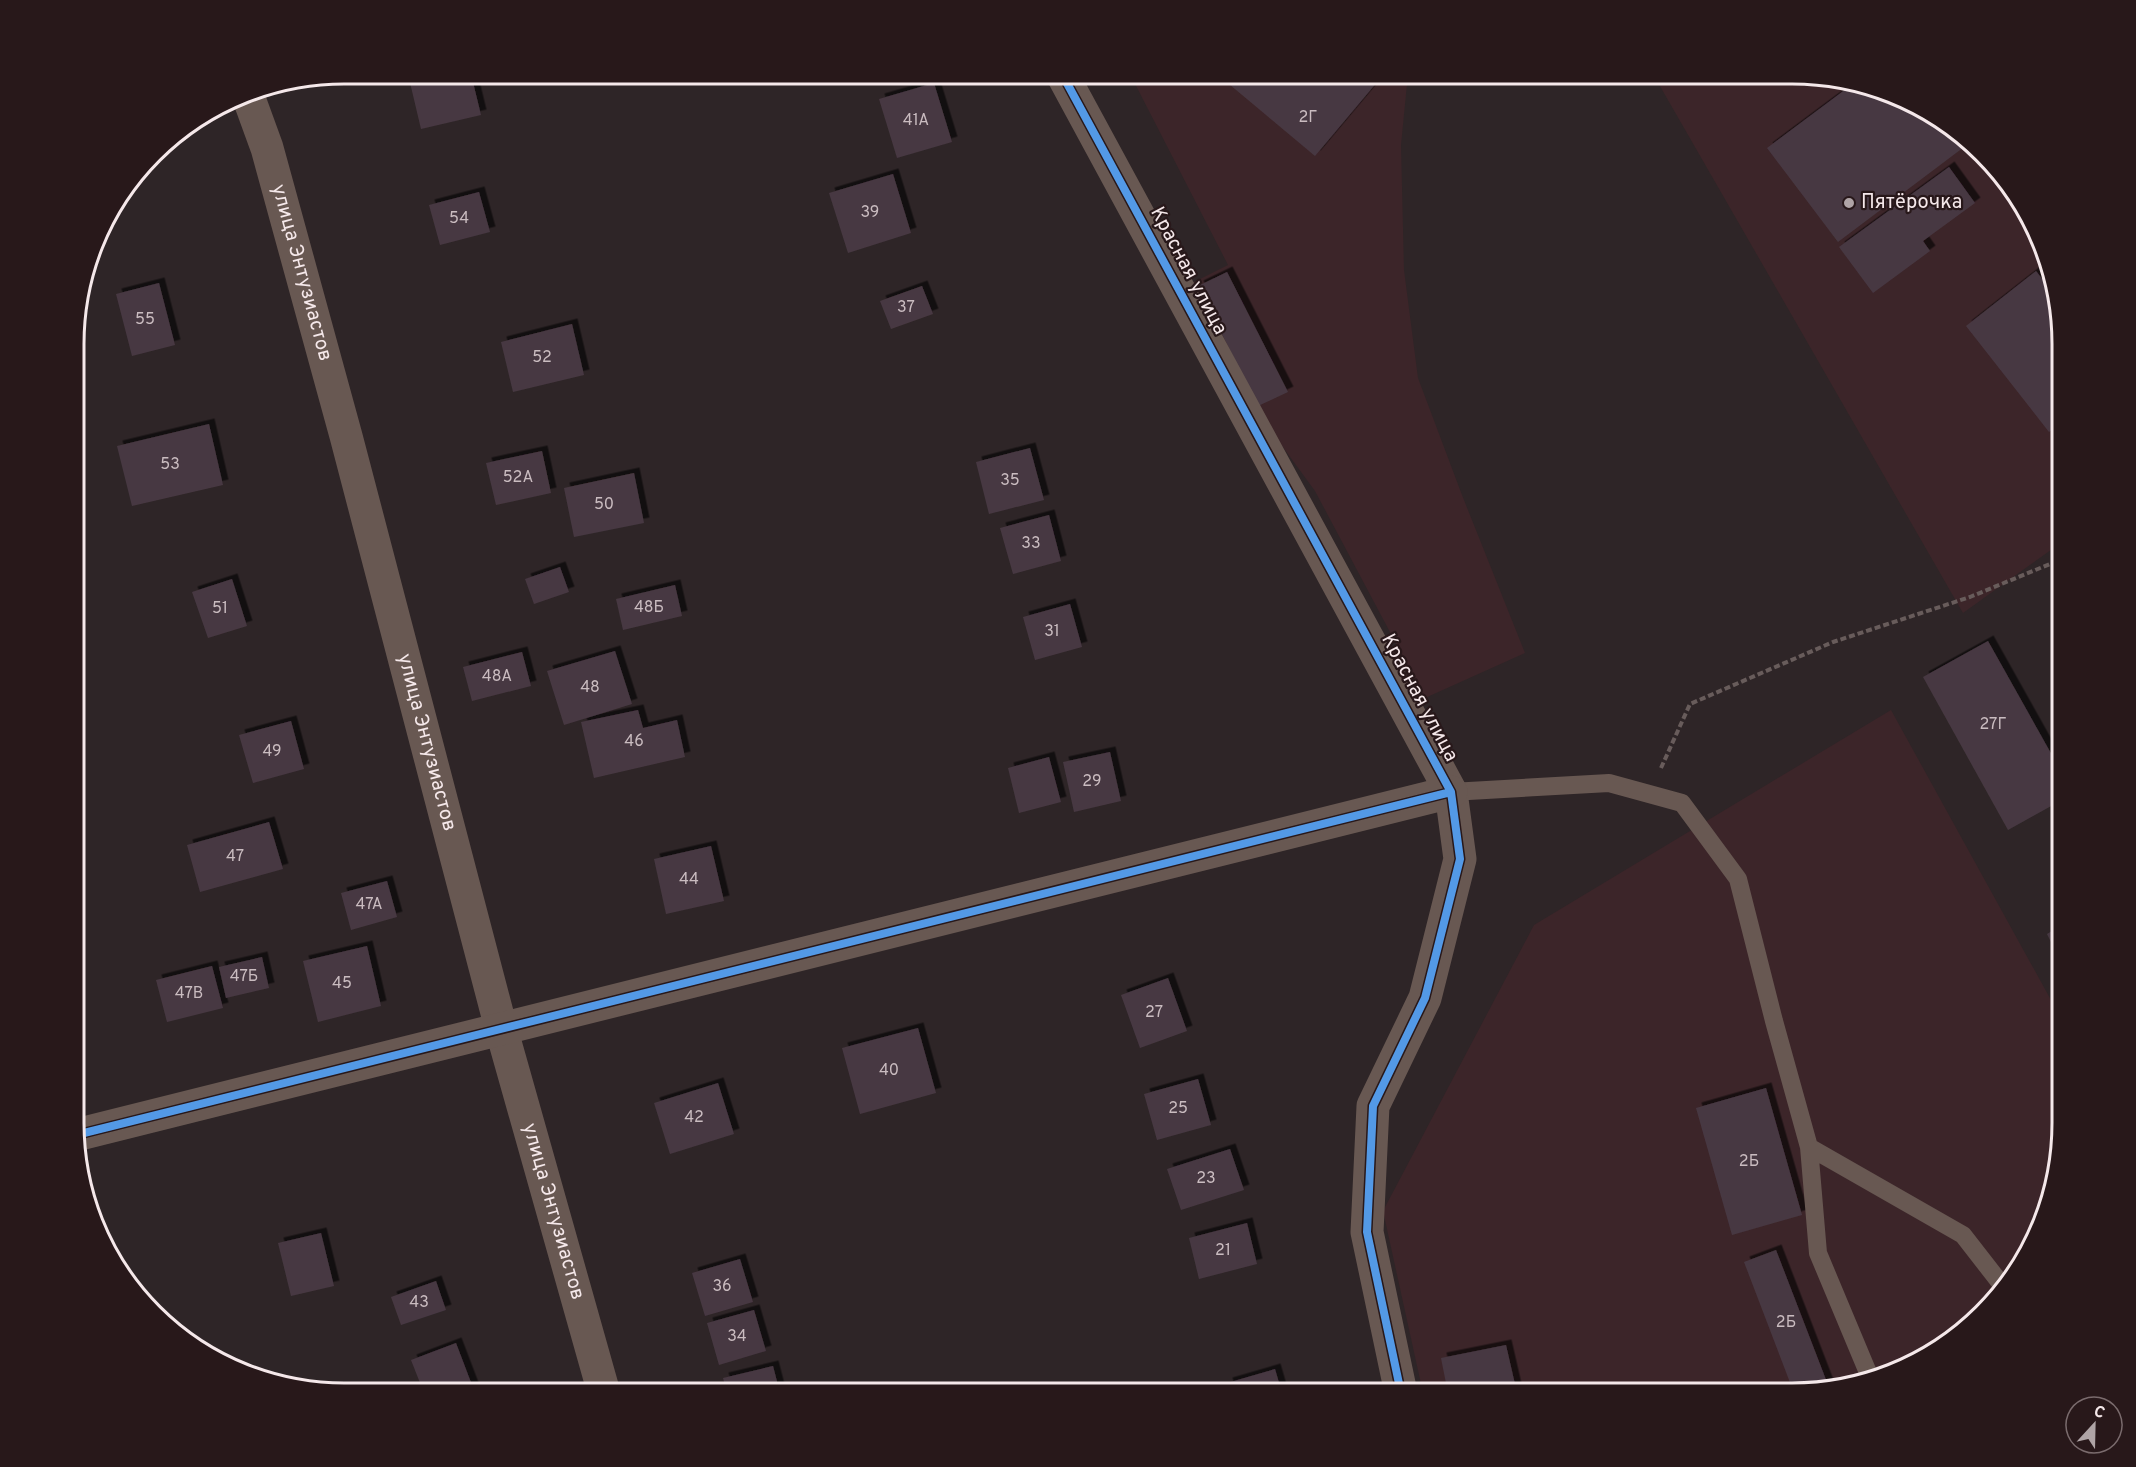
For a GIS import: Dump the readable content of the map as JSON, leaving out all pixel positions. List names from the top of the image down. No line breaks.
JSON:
{"streets":{"street":["Красная улица","улица Энтузиастов"]},"places":["Пятёрочка"],"house_numbers":["2Г","41А","39","54","37","55","52","53","52А","35","50","33","48Б","51","31","48А","48","27Г","46","49","29","47","44","47А","47Б","45","47В","27","40","25","42","2Б","23","21","36","43","2Б","34"],"north":"top"}
